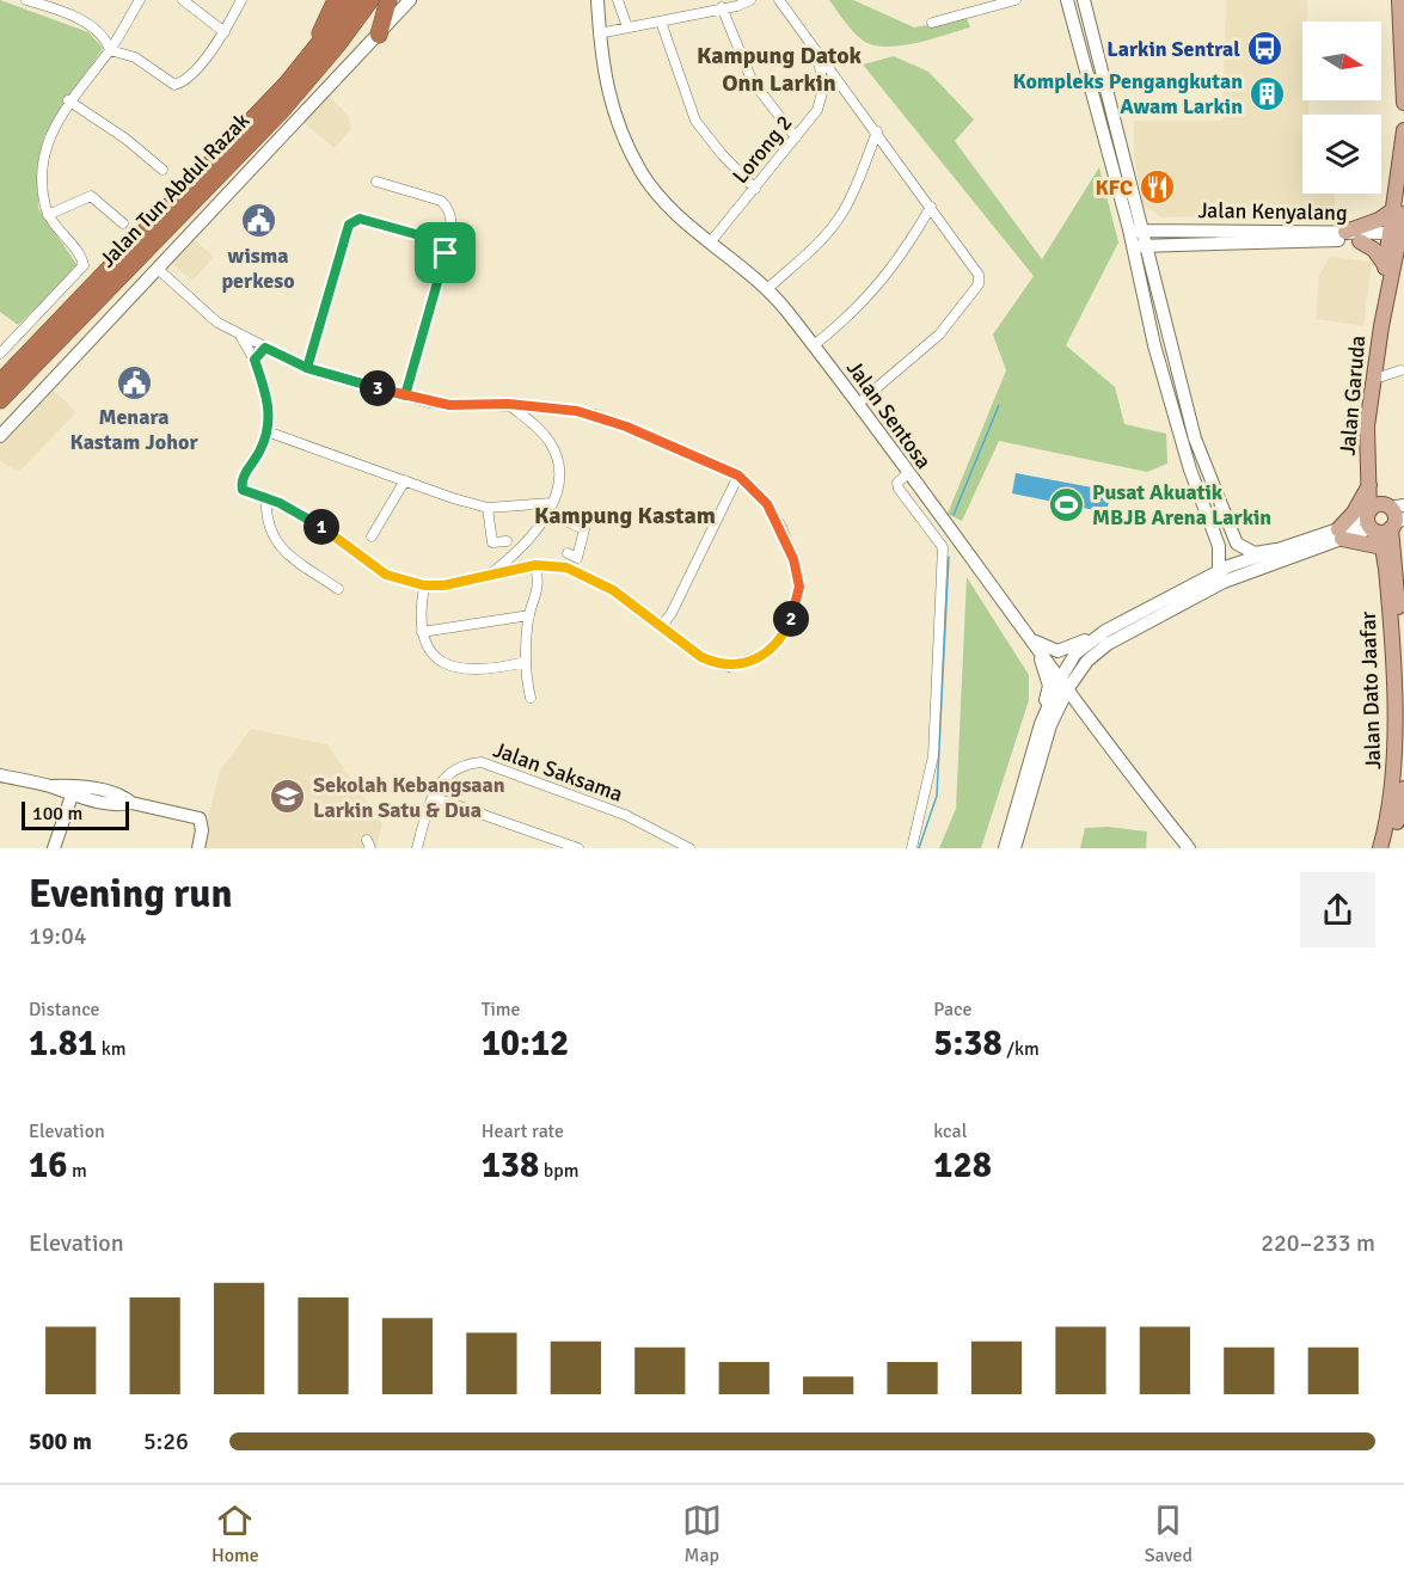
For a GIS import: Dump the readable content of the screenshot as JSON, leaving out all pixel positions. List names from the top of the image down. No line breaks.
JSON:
{"streets":{"highway":["Jalan Tun Abdul Razak"],"main road":["Jalan Garuda","Jalan Dato Jaafar"],"street":["Lorong 2","Jalan Kenyalang","Jalan Sentosa","Jalan Saksama"]},"crossings":[["Lorong 2","Jalan Sentosa"],["Jalan Kenyalang","Jalan Garuda"],["Jalan Garuda","Jalan Dato Jaafar"]],"districts":["Kampung Datok Onn Larkin","Kampung Kastam"],"places":{"bus stop":["Larkin Sentral"],"building":["Kompleks Pengangkutan Awam Larkin"],"restaurant":["KFC"],"public building":["wisma perkeso","Menara Kastam Johor"],"sports":["Pusat Akuatik MBJB Arena Larkin"],"school or university":["Sekolah Kebangsaan Larkin Satu & Dua"]},"scale_bar":"100 m","north":"right","page":{"pins":["3","1","2"],"scale":"100 m","heading":["Evening run","19:04"],"stats":[["Distance","1.81 km"],["Time","10:12"],["Pace","5:38 /km"],["Elevation","16 m"],["Heart rate","138 bpm"],["kcal","128"]],"chart":["Elevation","220–233 m"],"list":[{"name":"500 m","note":"5:26"}],"tabs":["Home","Map","Saved"]}}
